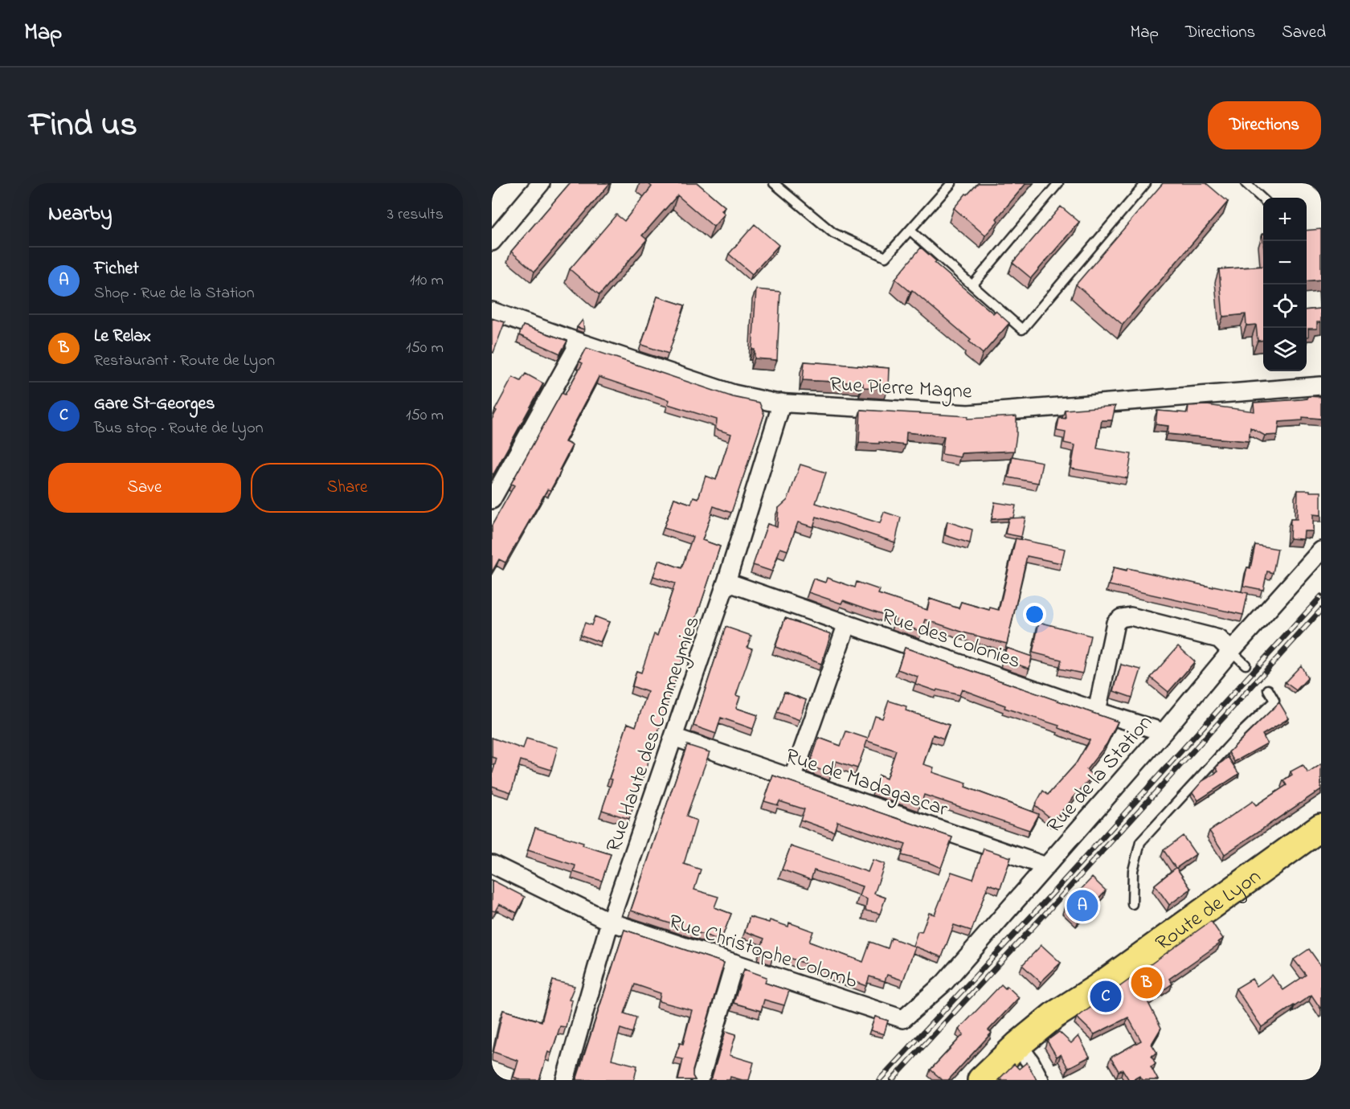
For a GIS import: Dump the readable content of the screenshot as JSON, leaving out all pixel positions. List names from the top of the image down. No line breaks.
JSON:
{"streets":{"main road":["Route de Lyon"],"street":["Rue Pierre Magne","Rue des Colonies","Rue Haute des Commeymies","Rue de la Station","Rue de Madagascar","Rue Christophe Colomb"]},"crossings":[["Rue Pierre Magne","Rue Haute des Commeymies"],["Rue des Colonies","Rue Haute des Commeymies"],["Rue des Colonies","Rue de la Station"],["Rue Haute des Commeymies","Rue de Madagascar"],["Rue Haute des Commeymies","Rue Christophe Colomb"],["Rue de la Station","Rue de Madagascar"],["Rue de la Station","Rue Christophe Colomb"]],"page":{"header":"Map","nav":["Map","Directions","Saved"],"title":"Find us","buttons":["Directions",["Save","Share"]],"heading":["Nearby","3 results"],"map_buttons":["+","−"],"list":[{"mark":"A","name":"Fichet","note":"Shop · Rue de la Station","value":"110 m"},{"mark":"B","name":"Le Relax","note":"Restaurant · Route de Lyon","value":"150 m"},{"mark":"C","name":"Gare St-Georges","note":"Bus stop · Route de Lyon","value":"150 m"}],"pins":["A","B","C"]}}
